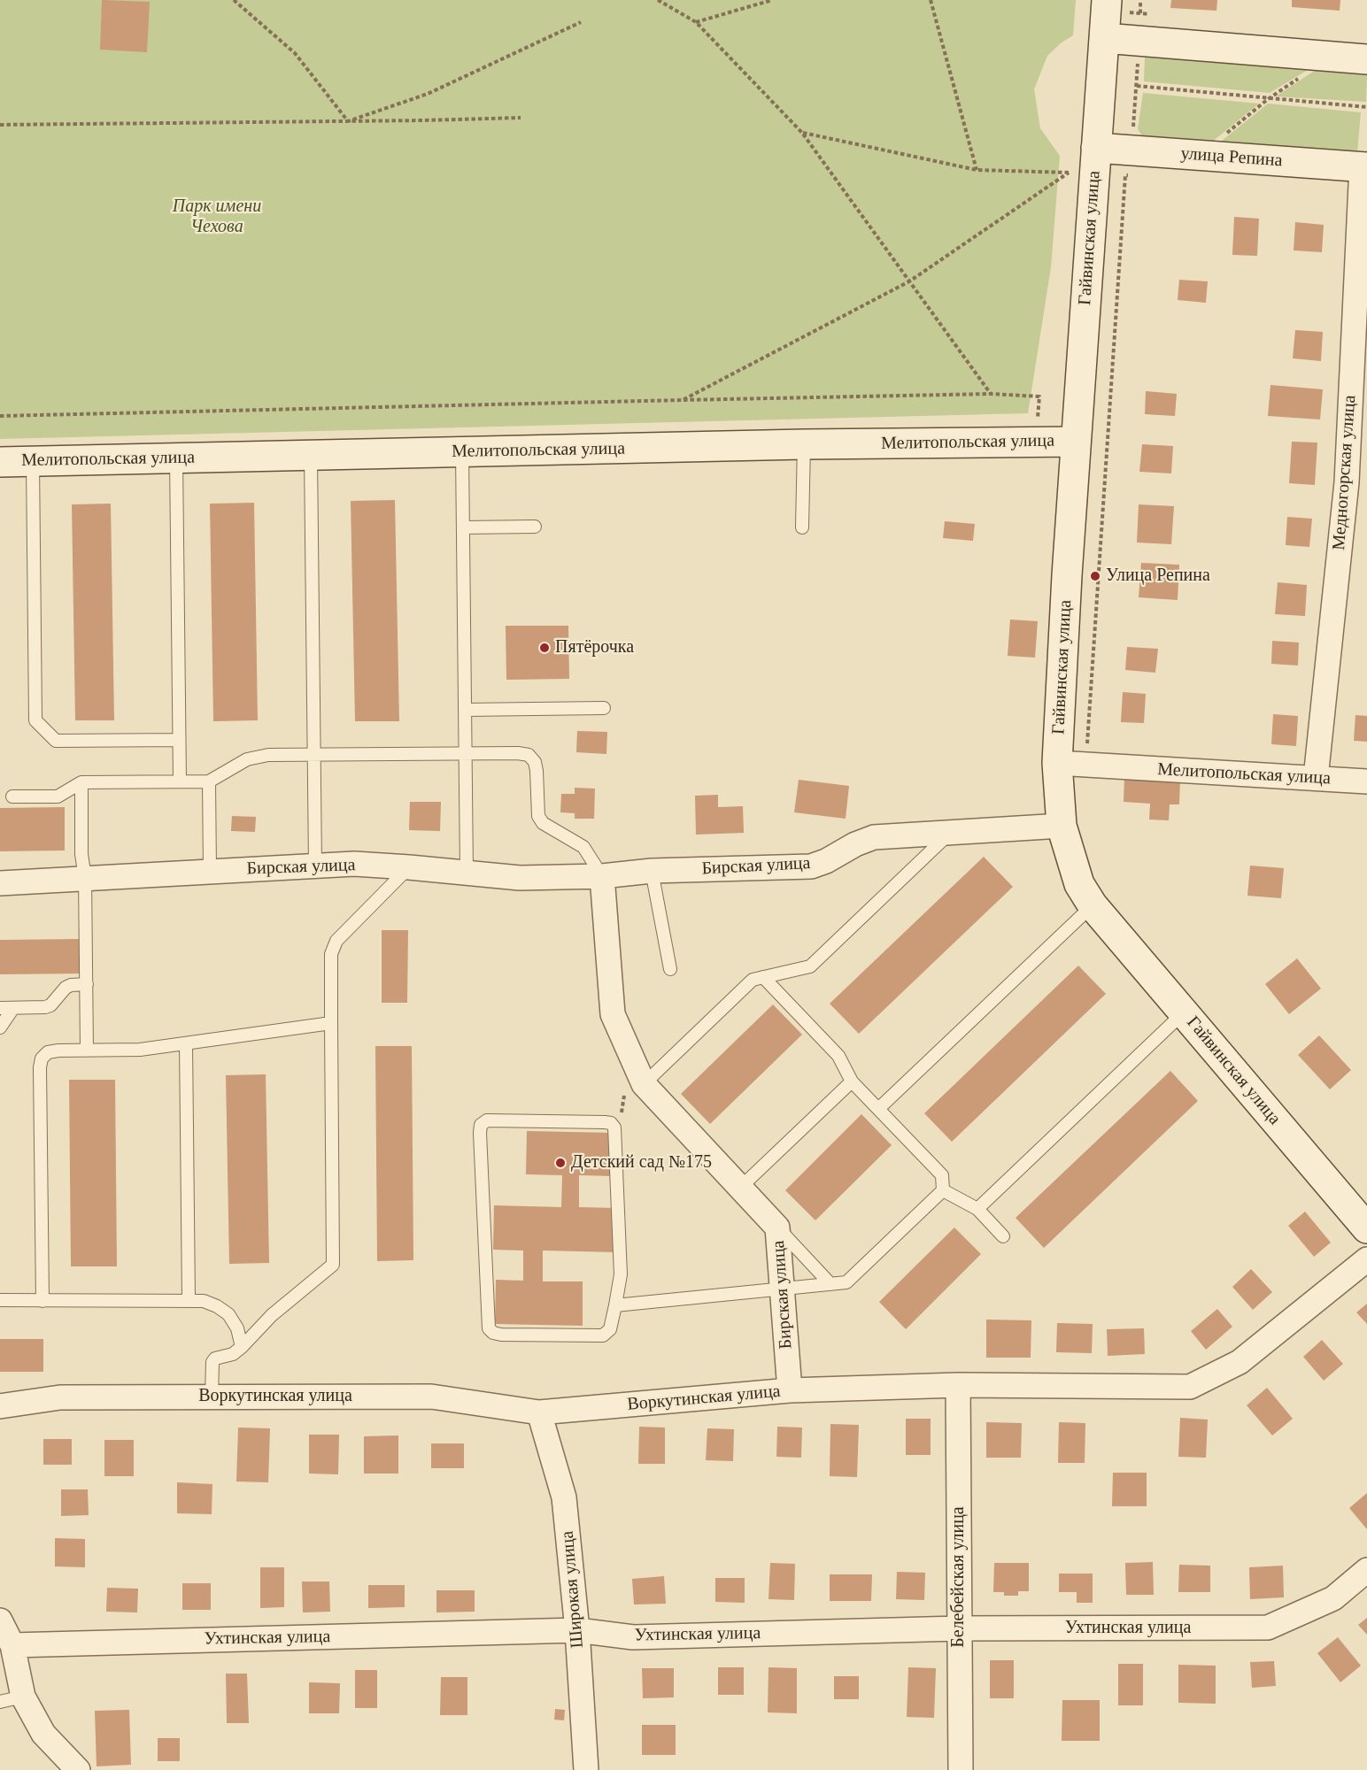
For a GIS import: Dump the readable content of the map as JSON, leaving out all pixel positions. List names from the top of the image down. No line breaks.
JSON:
{"streets":{"main road":["улица Репина","Гайвинская улица","Мелитопольская улица"],"street":["Медногорская улица","Бирская улица","Воркутинская улица","Белебейская улица","Широкая улица","Ухтинская улица"]},"crossings":[["улица Репина","Гайвинская улица"],["улица Репина","Медногорская улица"],["Гайвинская улица","Мелитопольская улица"],["Гайвинская улица","Бирская улица"],["Мелитопольская улица","Медногорская улица"],["Бирская улица","Воркутинская улица"],["Воркутинская улица","Белебейская улица"],["Воркутинская улица","Широкая улица"],["Белебейская улица","Ухтинская улица"],["Широкая улица","Ухтинская улица"]],"parks":["Парк имени Чехова"],"places":["Улица Репина","Пятёрочка","Детский сад №175"]}
